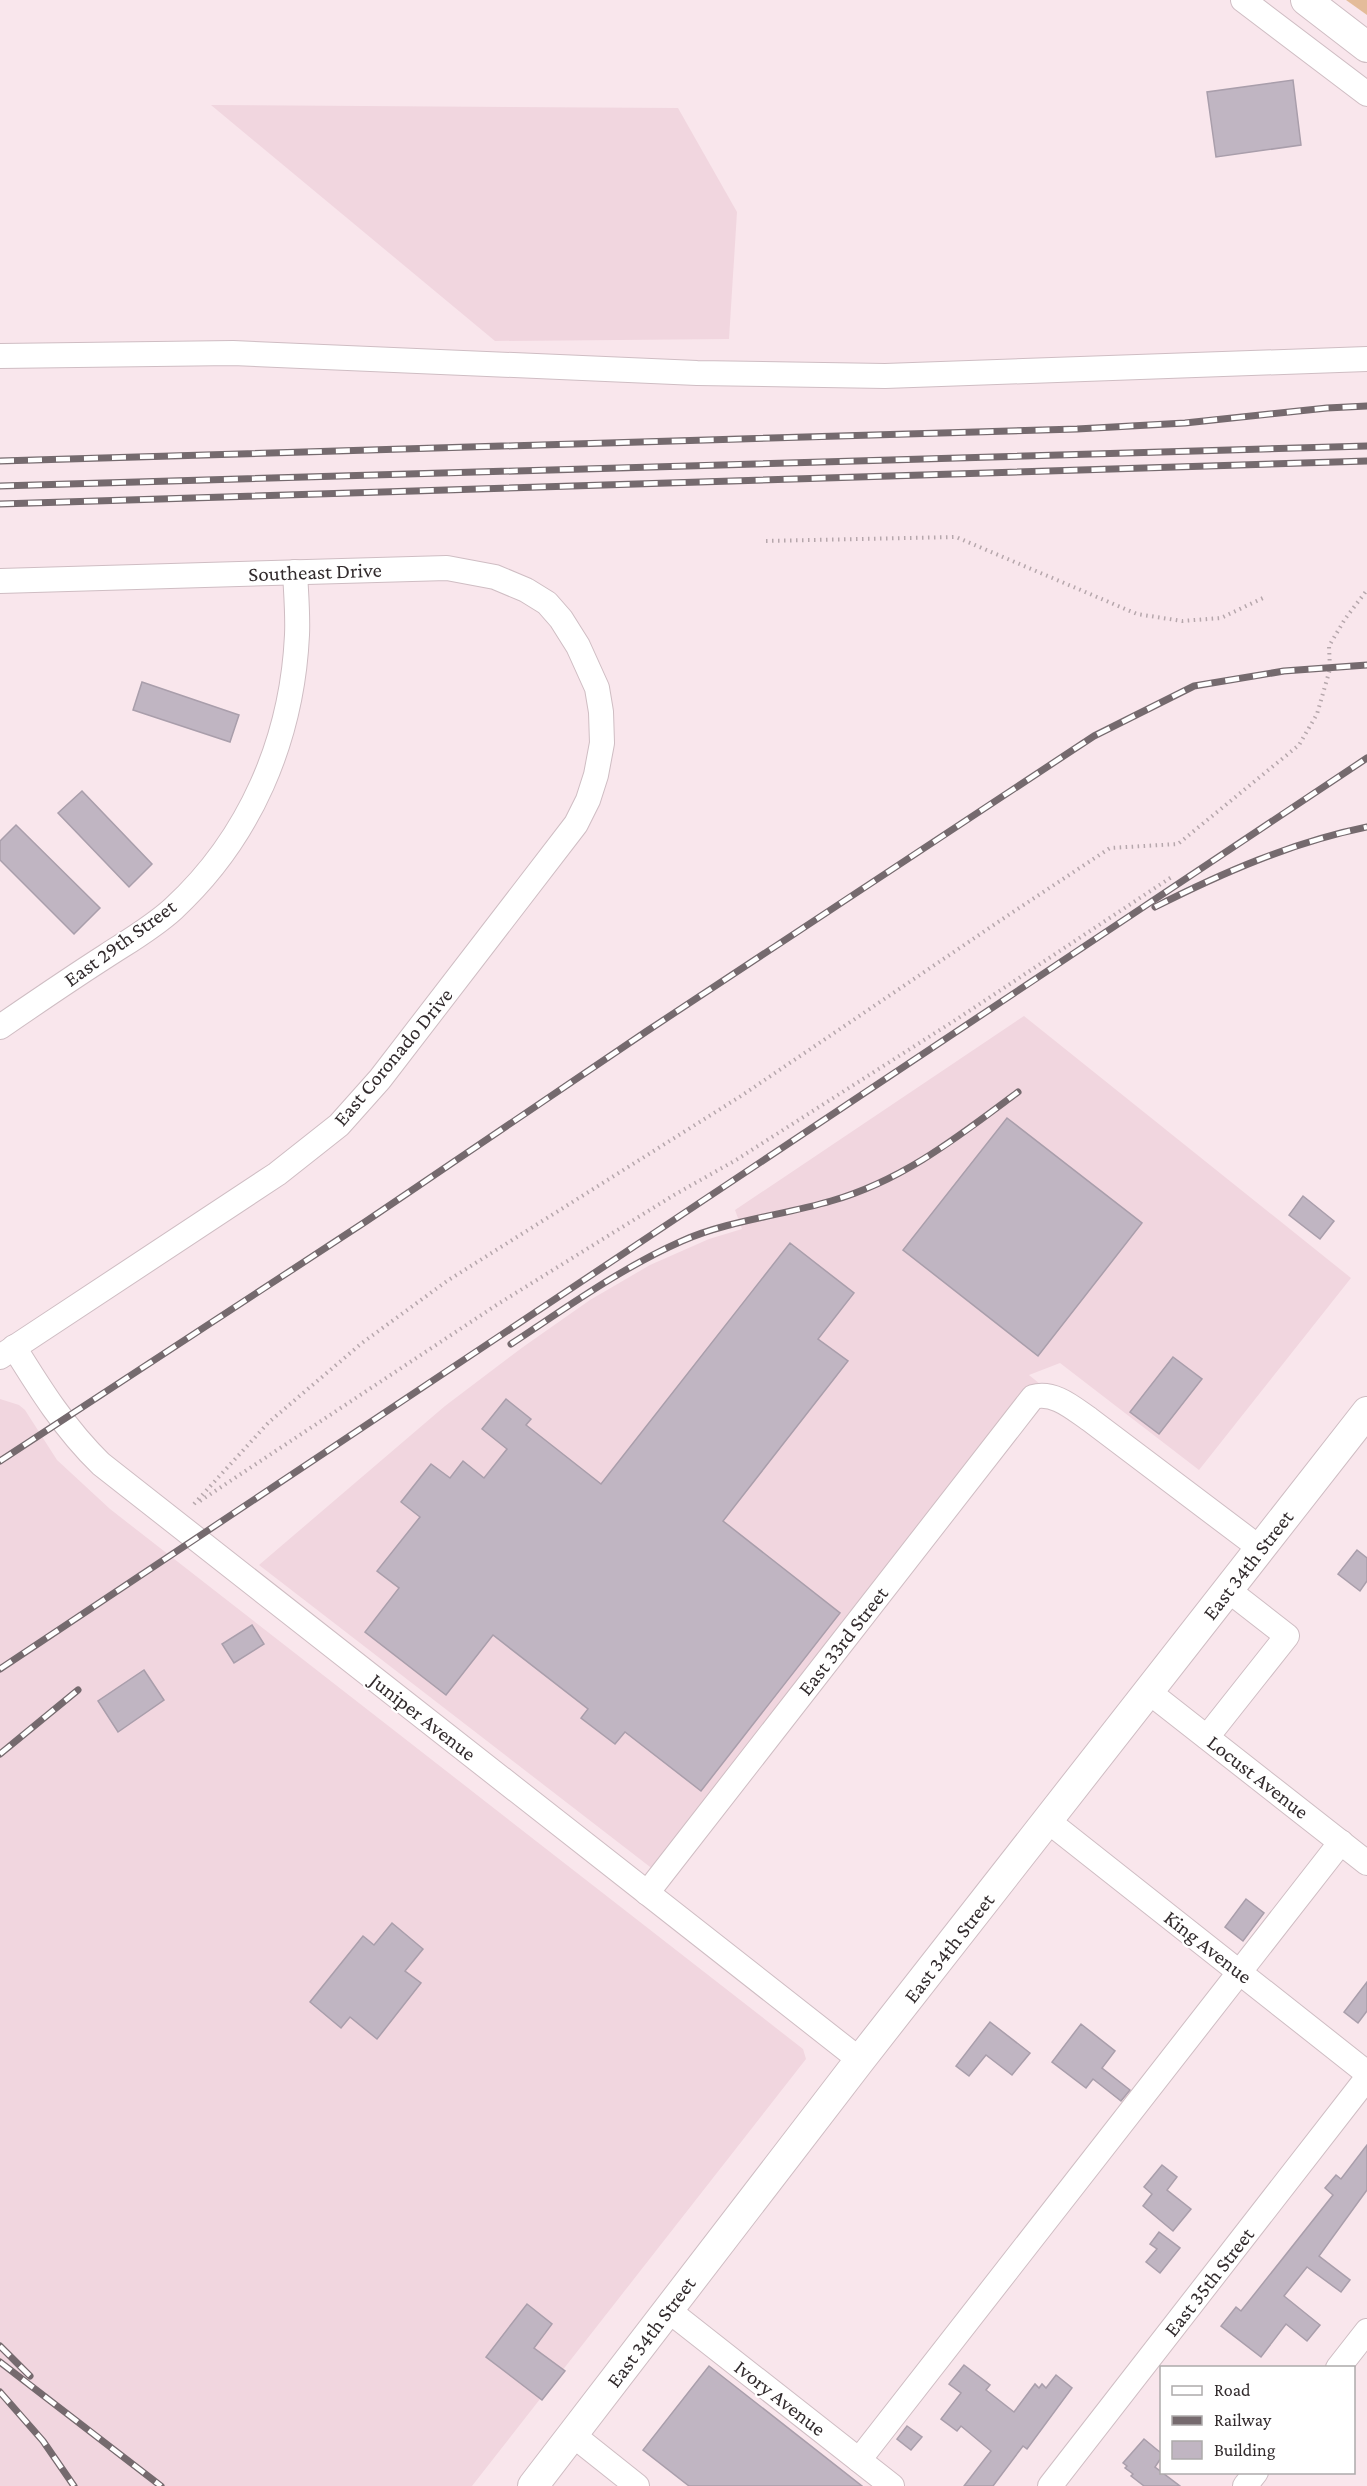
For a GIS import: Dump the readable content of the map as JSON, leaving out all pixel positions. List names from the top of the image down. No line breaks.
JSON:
{"streets":{"main road":["East 34th Street"],"street":["Southeast Drive","East 29th Street","East Coronado Drive","East 33rd Street","Juniper Avenue","Locust Avenue","King Avenue","East 35th Street","Ivory Avenue"]},"crossings":[["Southeast Drive","East 29th Street"],["Southeast Drive","East Coronado Drive"],["East Coronado Drive","Juniper Avenue"],["East 34th Street","East 33rd Street"],["East 34th Street","Juniper Avenue"],["East 34th Street","Locust Avenue"],["East 34th Street","King Avenue"],["East 34th Street","Ivory Avenue"],["East 33rd Street","Juniper Avenue"]],"legend":["Road","Railway","Building"]}
